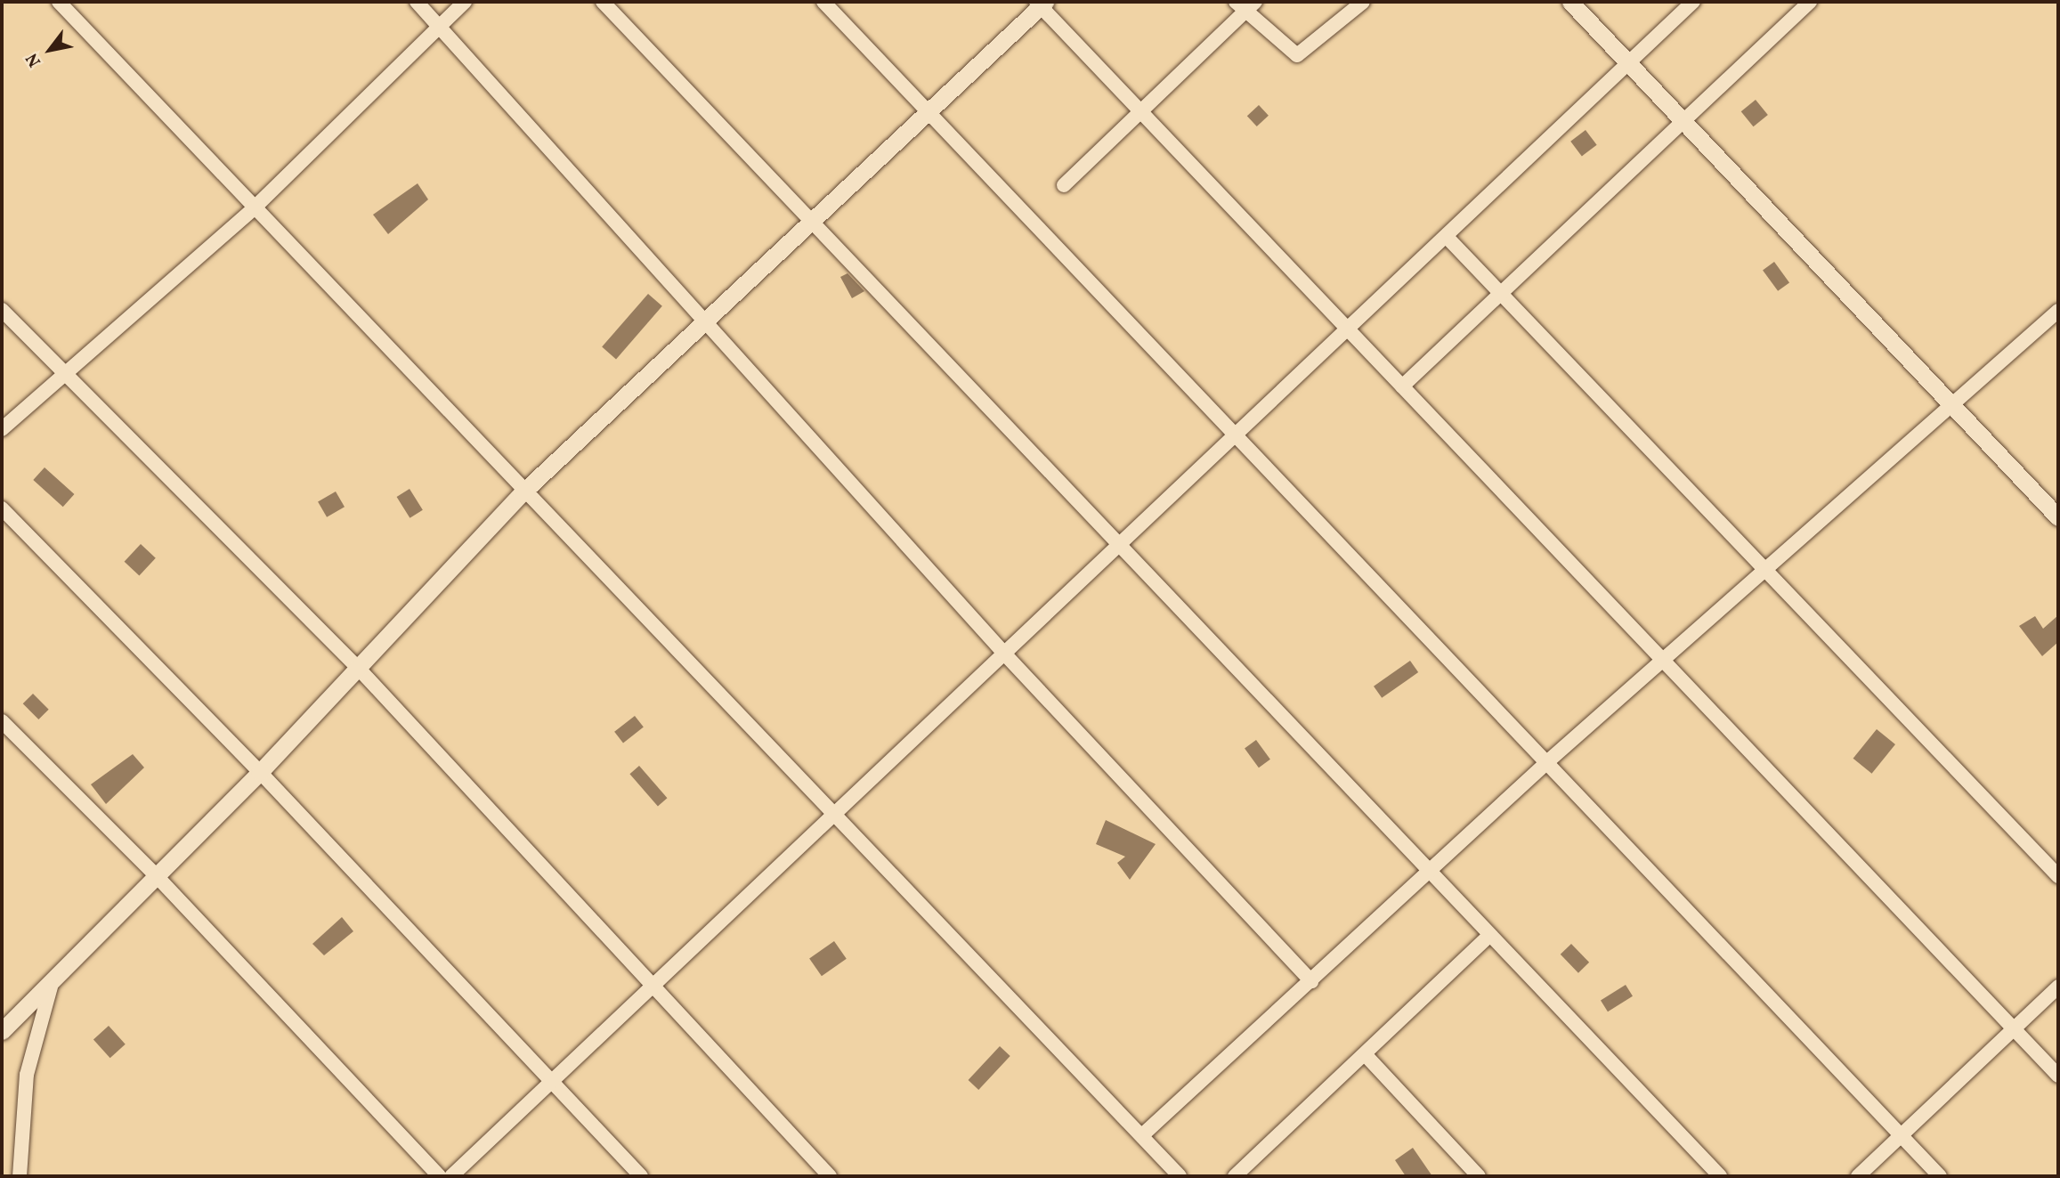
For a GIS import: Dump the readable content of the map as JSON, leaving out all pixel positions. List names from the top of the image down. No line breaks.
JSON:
{"north":"bottom left"}
